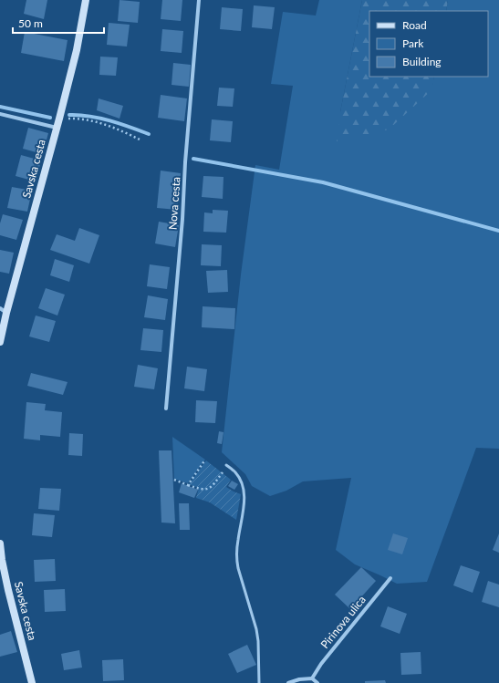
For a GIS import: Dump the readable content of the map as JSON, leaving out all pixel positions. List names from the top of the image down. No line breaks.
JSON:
{"streets":{"street":["Savska cesta","Nova cesta","Pirinova ulica"]},"legend":["Road","Park","Building"],"scale_bar":"50 m"}
